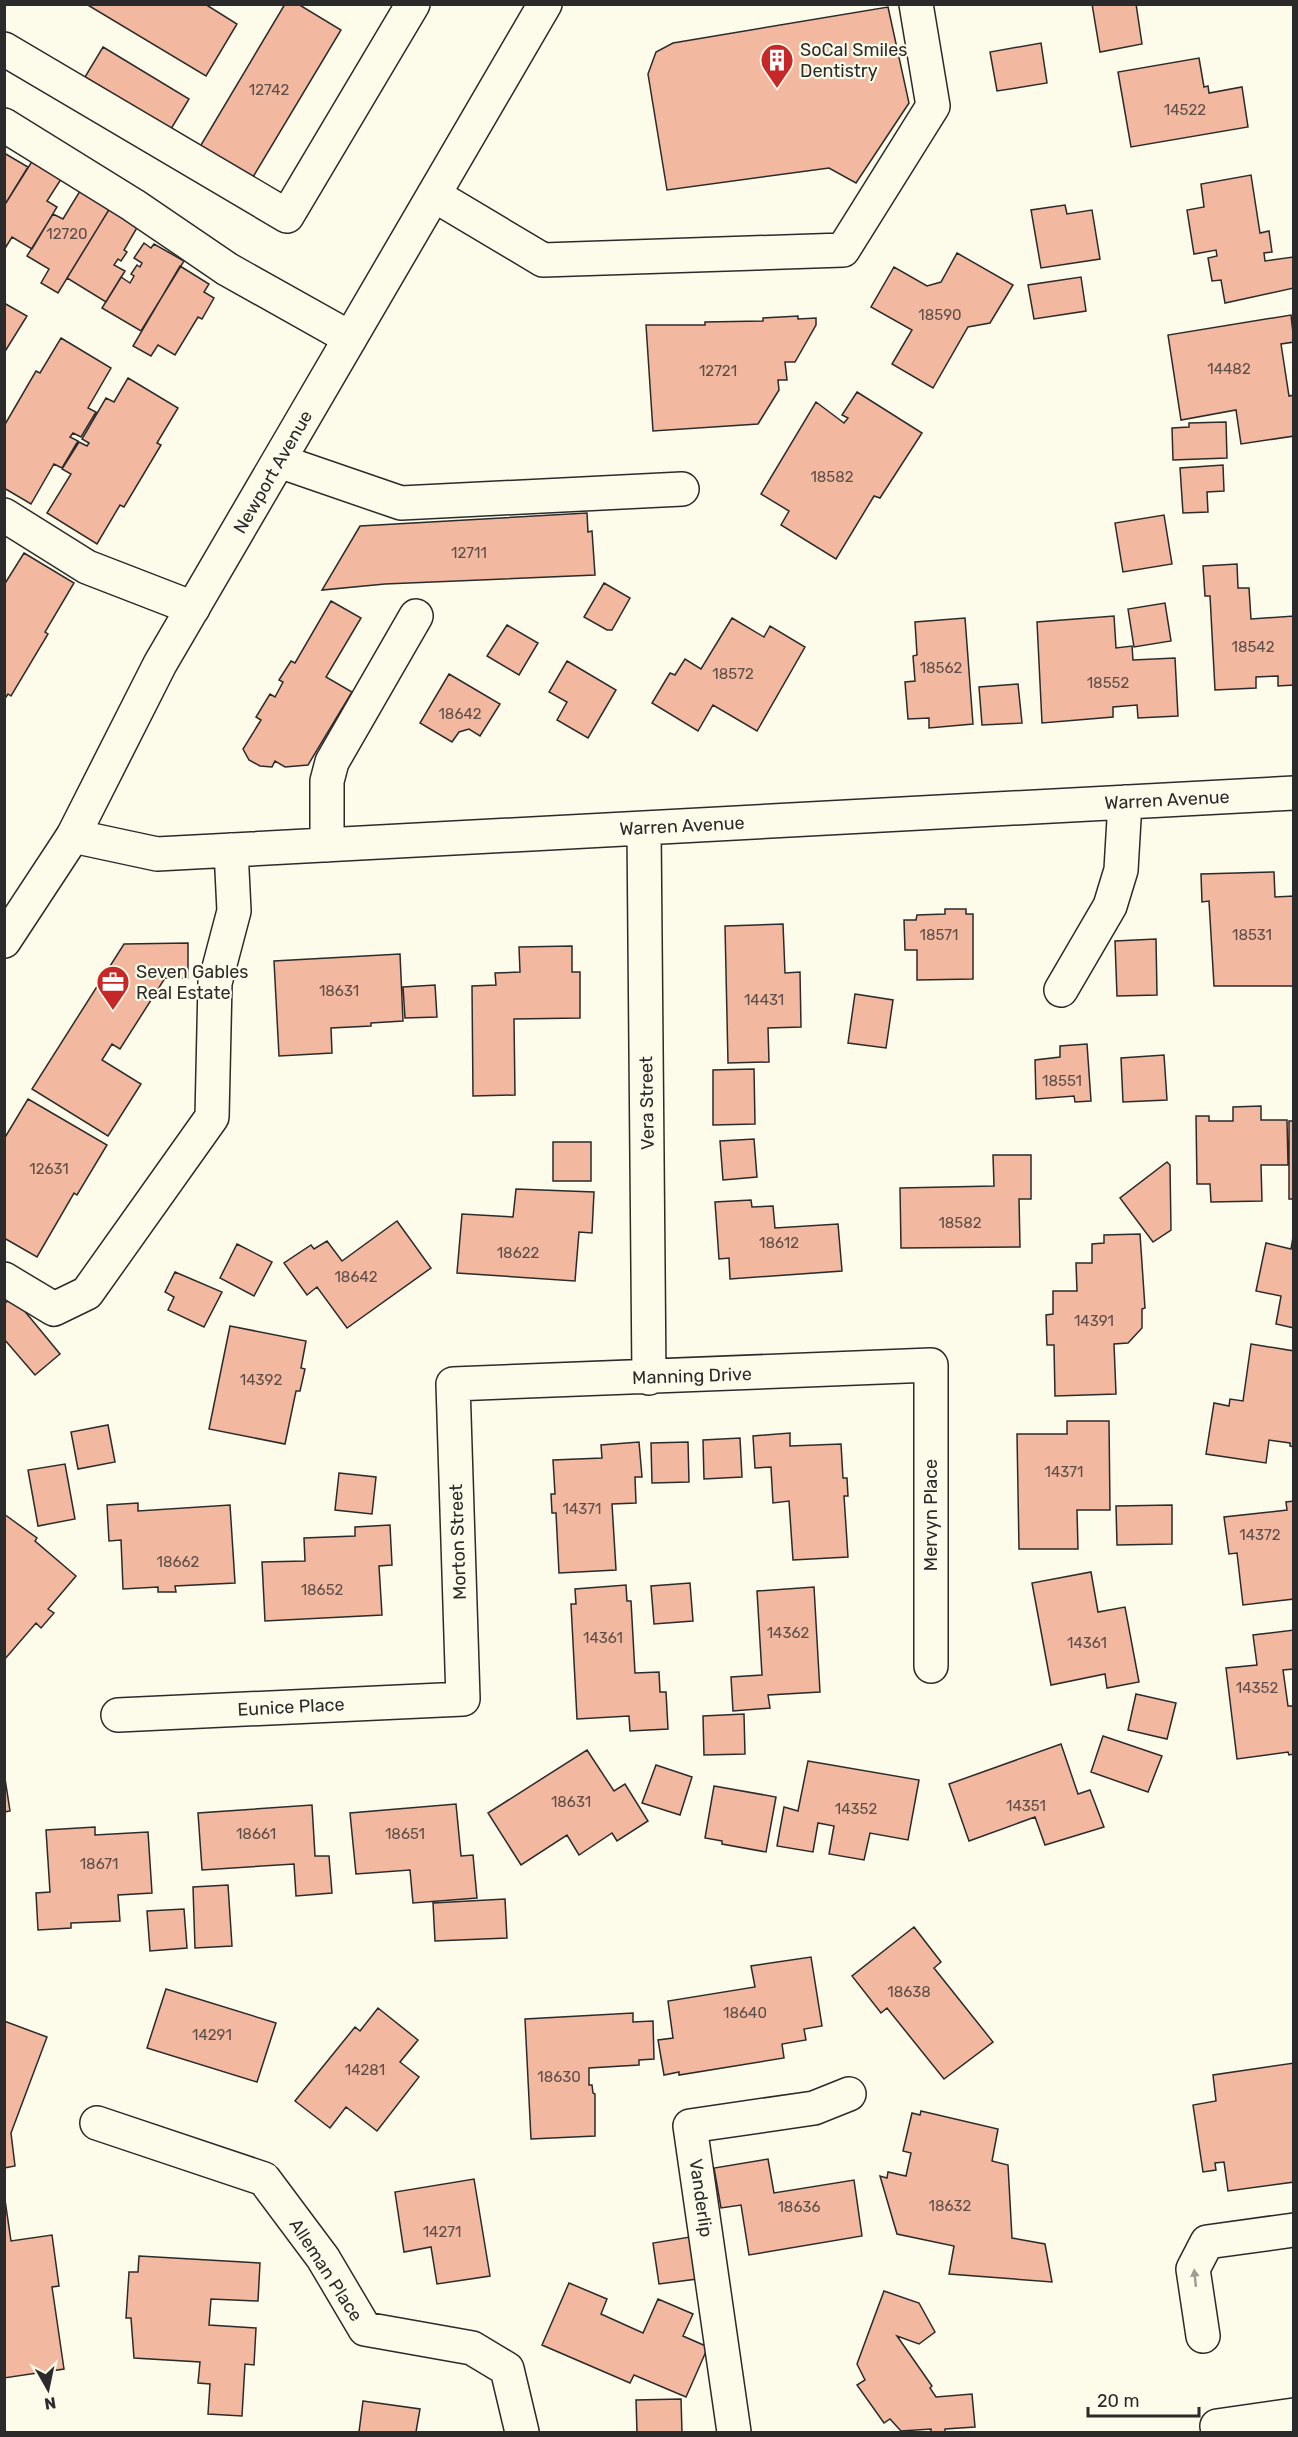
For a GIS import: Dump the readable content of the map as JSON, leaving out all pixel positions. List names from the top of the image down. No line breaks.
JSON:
{"streets":{"street":["Newport Avenue","Warren Avenue","Vera Street","Manning Drive","Mervyn Place","Morton Street","Eunice Place","Vanderlip","Alleman Place"]},"crossings":[["Newport Avenue","Warren Avenue"],["Warren Avenue","Vera Street"],["Vera Street","Manning Drive"],["Manning Drive","Mervyn Place"],["Manning Drive","Morton Street"],["Morton Street","Eunice Place"]],"places":{"building":["SoCal Smiles Dentistry"],"office":["Seven Gables Real Estate"]},"house_numbers":["12742","14522","12720","18590","14482","12721","18582","12711","18542","18562","18572","18552","18642","18571","18531","18631","14431","18551","12631","18582","18612","18622","18642","14391","14392","14371","14371","14372","18662","18652","14362","14361","14361","14352","18631","14351","14352","18661","18651","18671","18638","18640","14291","14281","18630","18632","18636","14271"],"scale_bar":"20 m","north":"bottom"}
